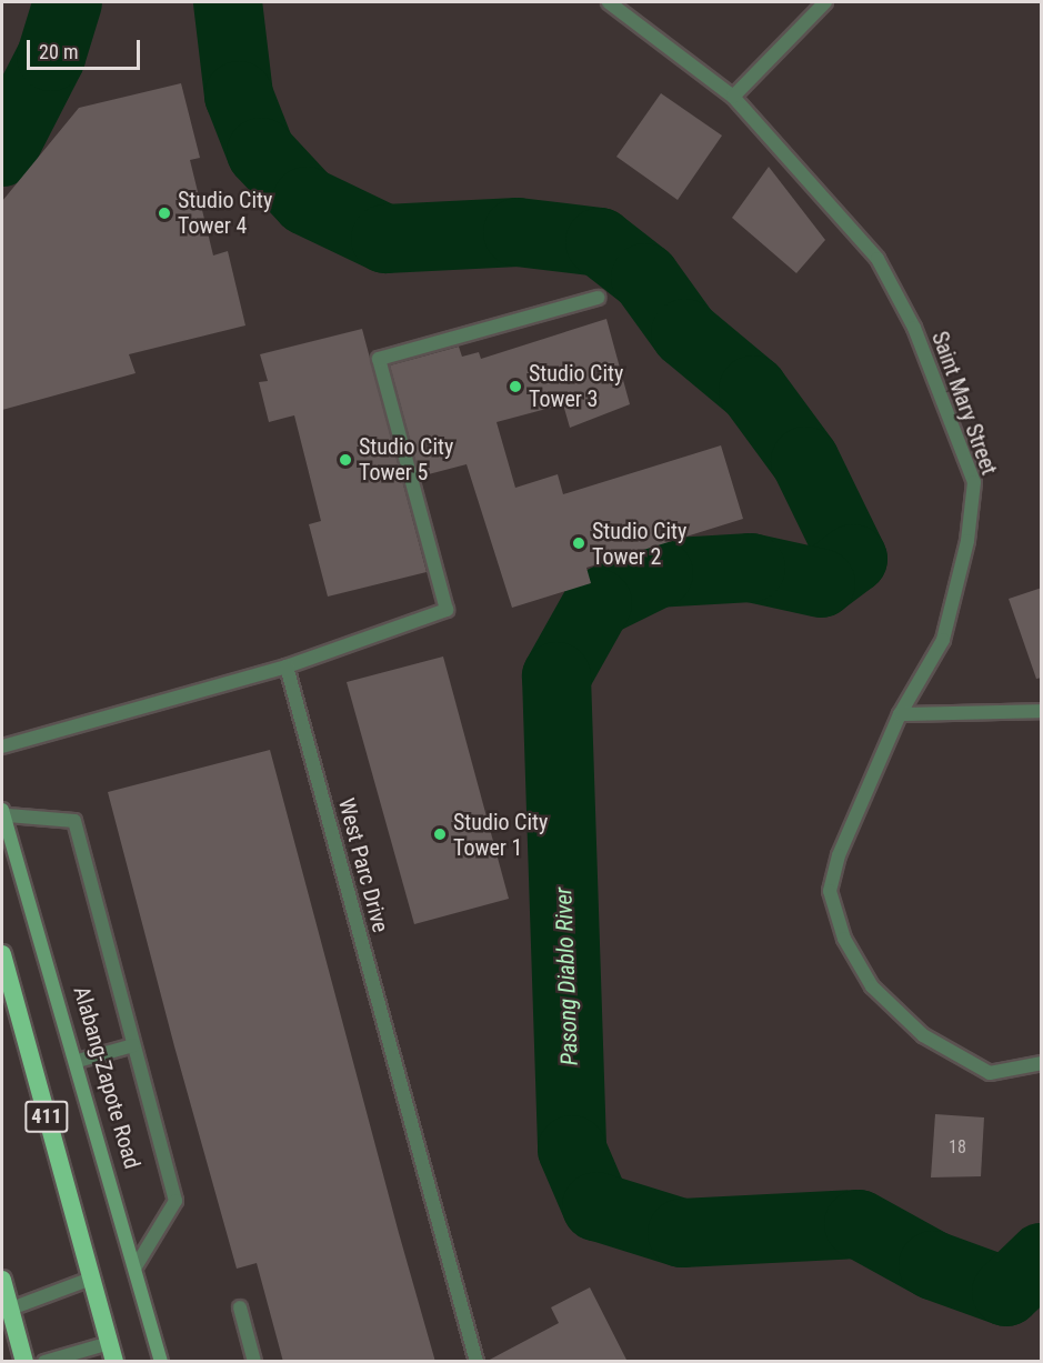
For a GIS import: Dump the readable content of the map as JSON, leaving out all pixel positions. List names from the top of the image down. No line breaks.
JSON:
{"streets":{"highway":["411"],"main road":["Alabang-Zapote Road"],"street":["Saint Mary Street","West Parc Drive"]},"water":["Pasong Diablo River"],"places":["Studio City Tower 4","Studio City Tower 3","Studio City Tower 5","Studio City Tower 2","Studio City Tower 1"],"house_numbers":["18"],"scale_bar":"20 m"}
